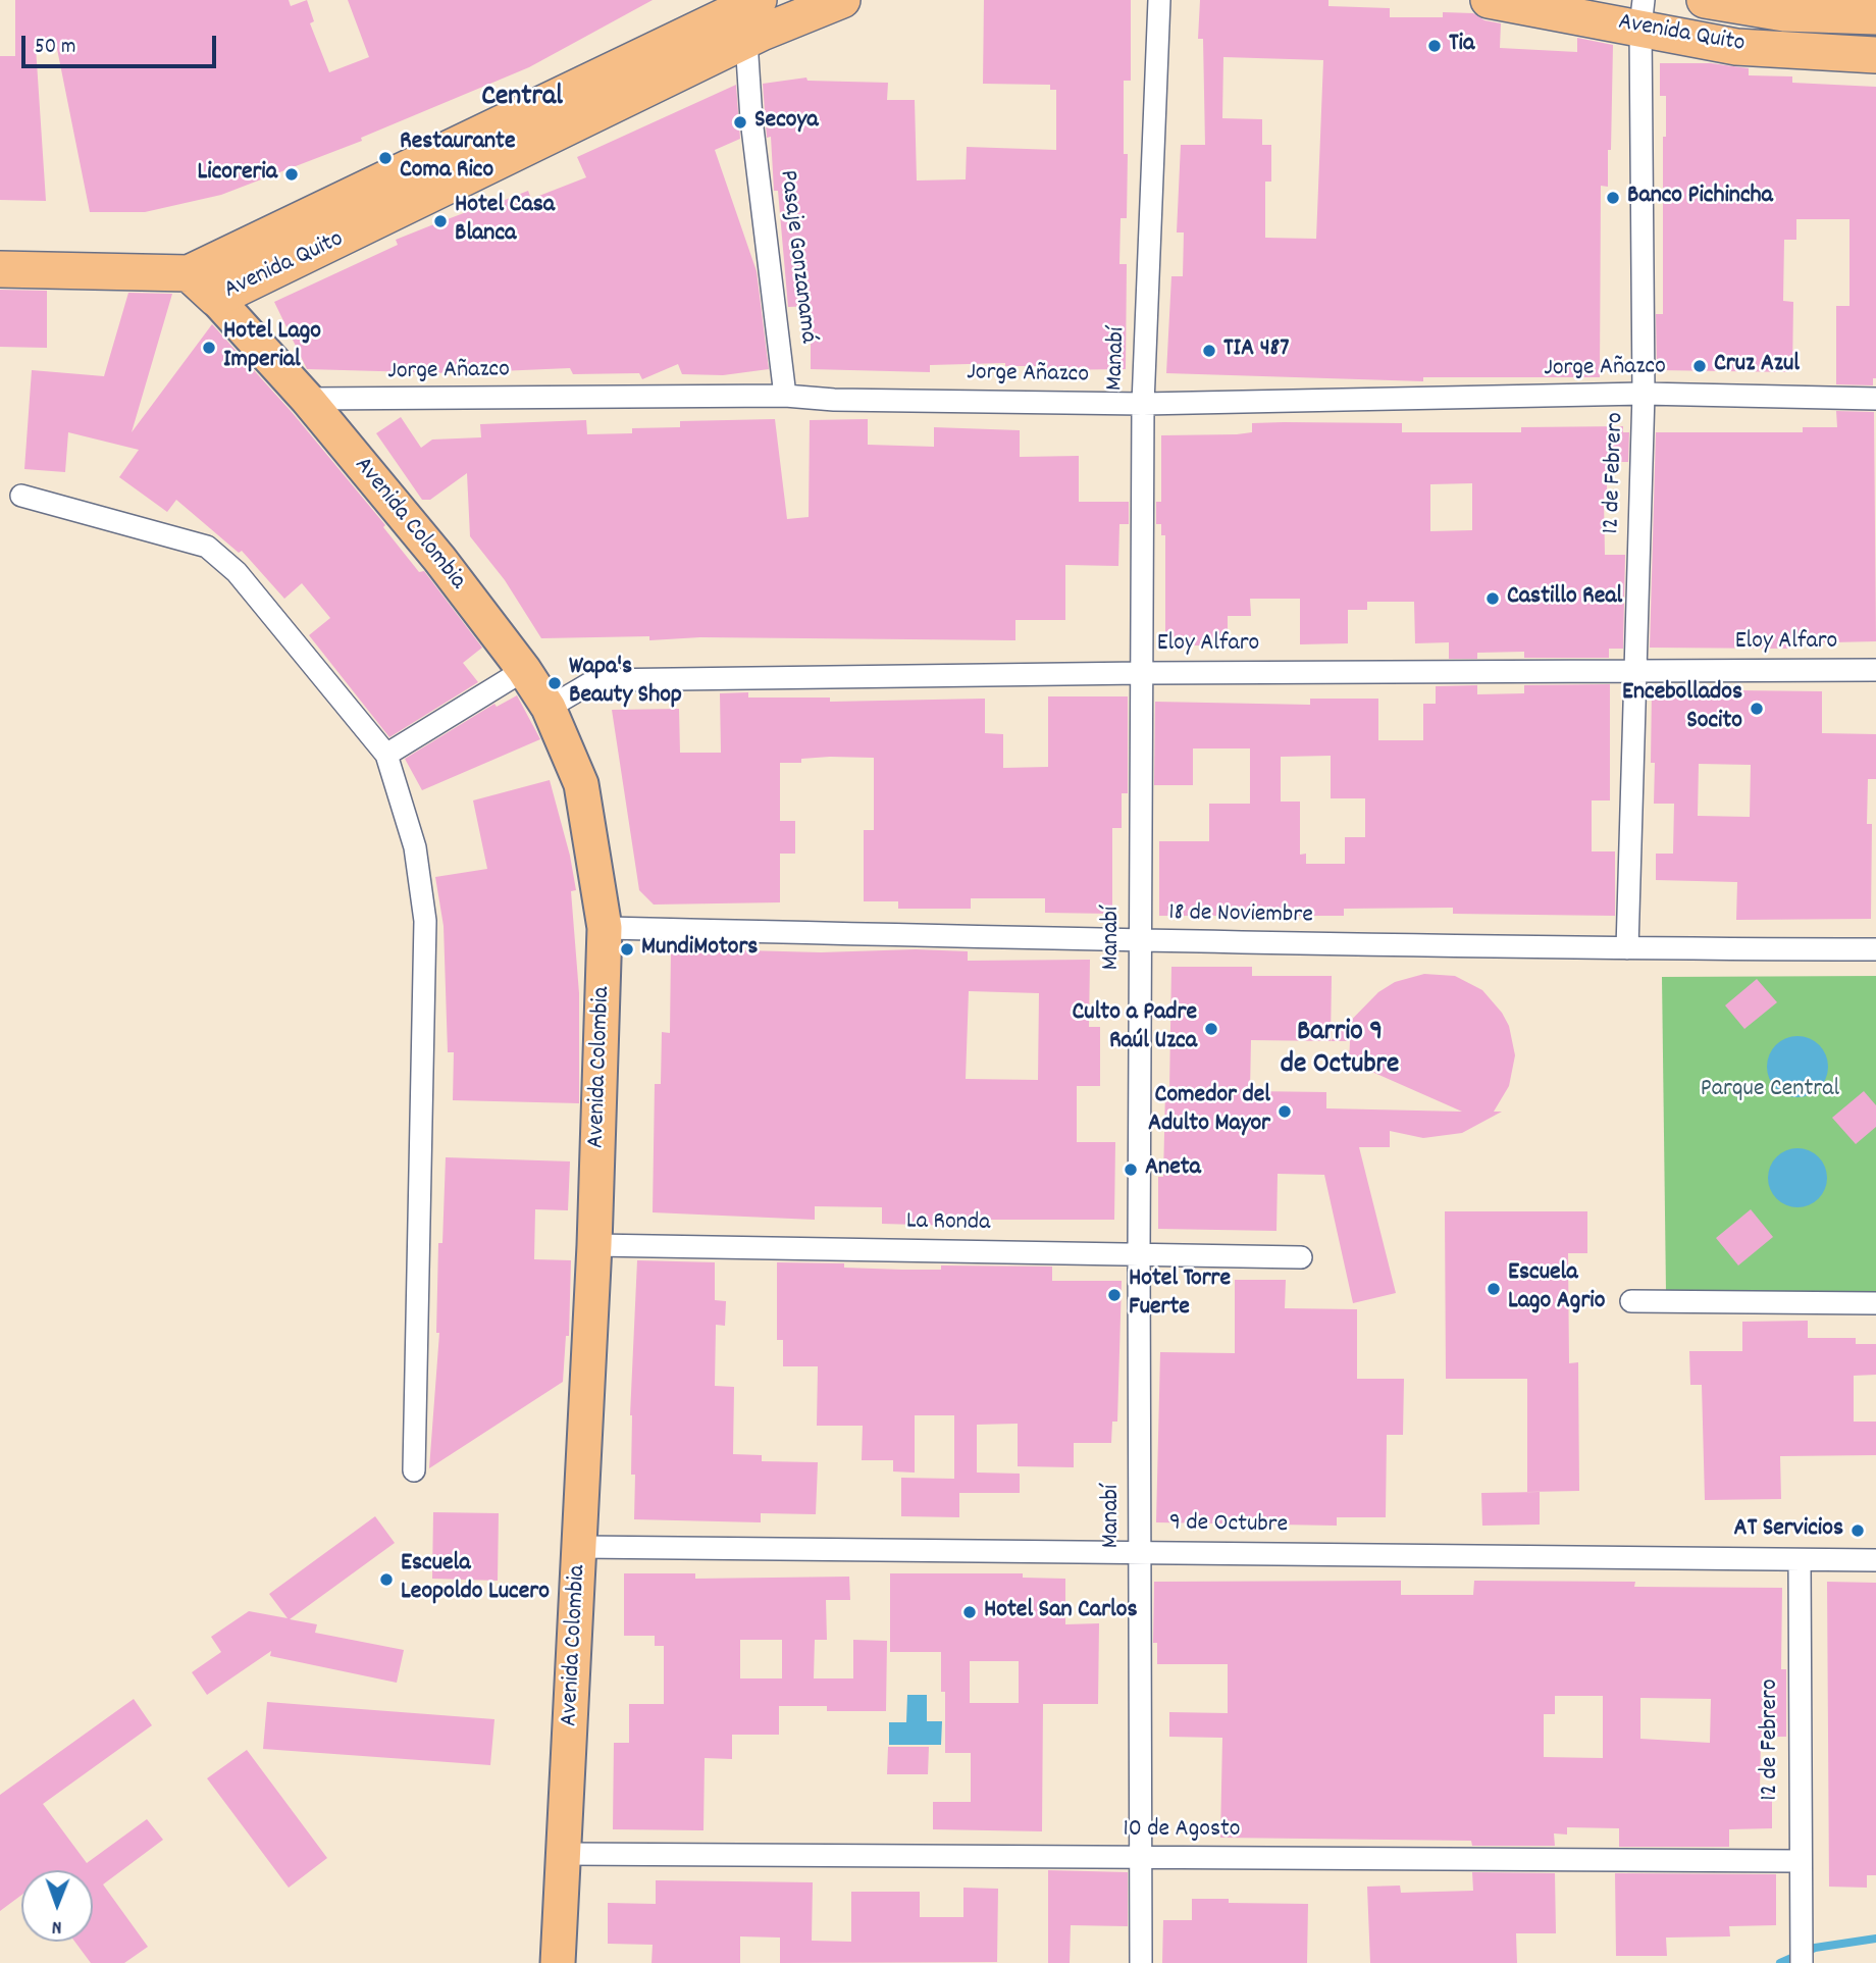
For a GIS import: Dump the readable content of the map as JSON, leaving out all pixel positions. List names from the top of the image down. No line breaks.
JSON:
{"streets":{"highway":["Avenida Quito"],"main road":["Avenida Colombia"],"street":["Pasaje Gonzanamá","Manabí","Jorge Añazco","12 de Febrero","Eloy Alfaro","18 de Noviembre","La Ronda","9 de Octubre","10 de Agosto"]},"crossings":[["Avenida Quito","Pasaje Gonzanamá"],["Avenida Quito","12 de Febrero"],["Avenida Quito","Avenida Colombia"],["Pasaje Gonzanamá","Jorge Añazco"],["Manabí","Jorge Añazco"],["Manabí","Eloy Alfaro"],["Manabí","18 de Noviembre"],["Manabí","La Ronda"],["Manabí","9 de Octubre"],["Manabí","10 de Agosto"],["Jorge Añazco","12 de Febrero"],["Jorge Añazco","Avenida Colombia"],["12 de Febrero","Eloy Alfaro"],["12 de Febrero","18 de Noviembre"],["12 de Febrero","9 de Octubre"],["12 de Febrero","10 de Agosto"],["Avenida Colombia","Eloy Alfaro"],["Avenida Colombia","18 de Noviembre"],["Avenida Colombia","La Ronda"],["Avenida Colombia","9 de Octubre"],["Avenida Colombia","10 de Agosto"]],"districts":["Central","Barrio 9 de Octubre"],"parks":["Parque Central"],"places":["Tia","Secoya","Restaurante Coma Rico","Licoreria","Banco Pichincha","Hotel Casa Blanca","Hotel Lago Imperial","TIA 487","Cruz Azul","Castillo Real","Wapa's Beauty Shop","Encebollados Socito","MundiMotors","Culto a Padre Raúl Uzca","Comedor del Adulto Mayor","Aneta","Escuela Lago Agrio","Hotel Torre Fuerte","AT Servicios","Escuela Leopoldo Lucero","Hotel San Carlos"],"scale_bar":"50 m","north":"bottom"}
